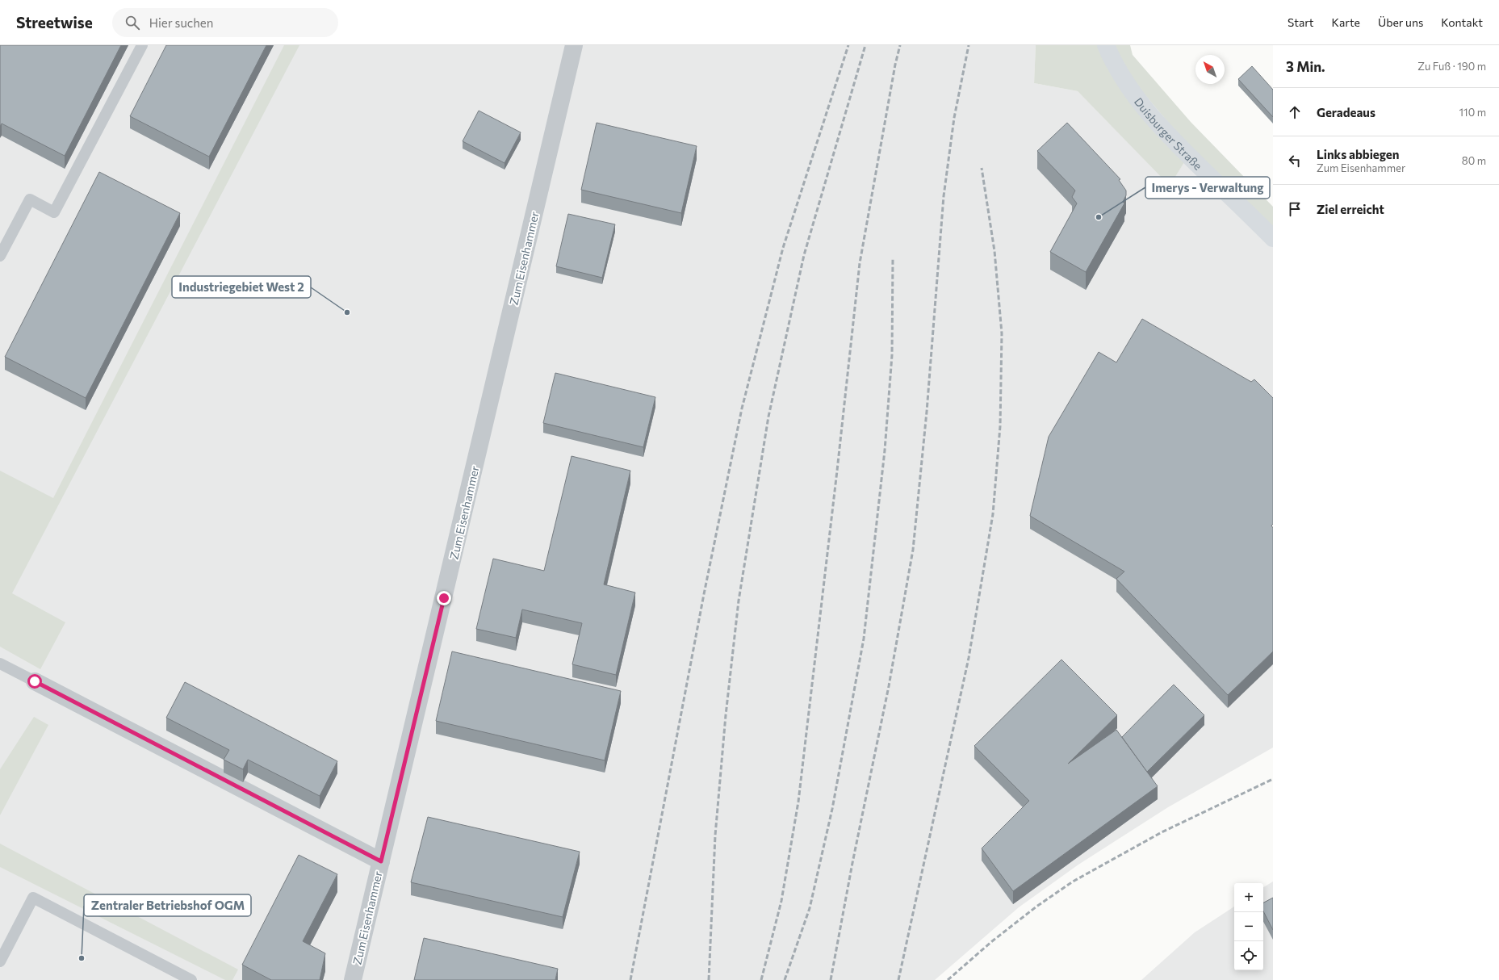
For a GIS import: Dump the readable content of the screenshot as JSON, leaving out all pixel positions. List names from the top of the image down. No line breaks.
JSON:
{"streets":{"main road":["Duisburger Straße"],"street":["Zum Eisenhammer"]},"places":["Imerys - Verwaltung","Industriegebiet West 2","Zentraler Betriebshof OGM"],"north":"top left","page":{"header":"Streetwise","search":"Hier suchen","nav":["Start","Karte","Über uns","Kontakt"],"heading":["3 Min.","Zu Fuß · 190 m"],"list":[["Geradeaus","110 m"],["Links abbiegen","Zum Eisenhammer","80 m"],"Ziel erreicht"],"map_buttons":["+","−"]}}
